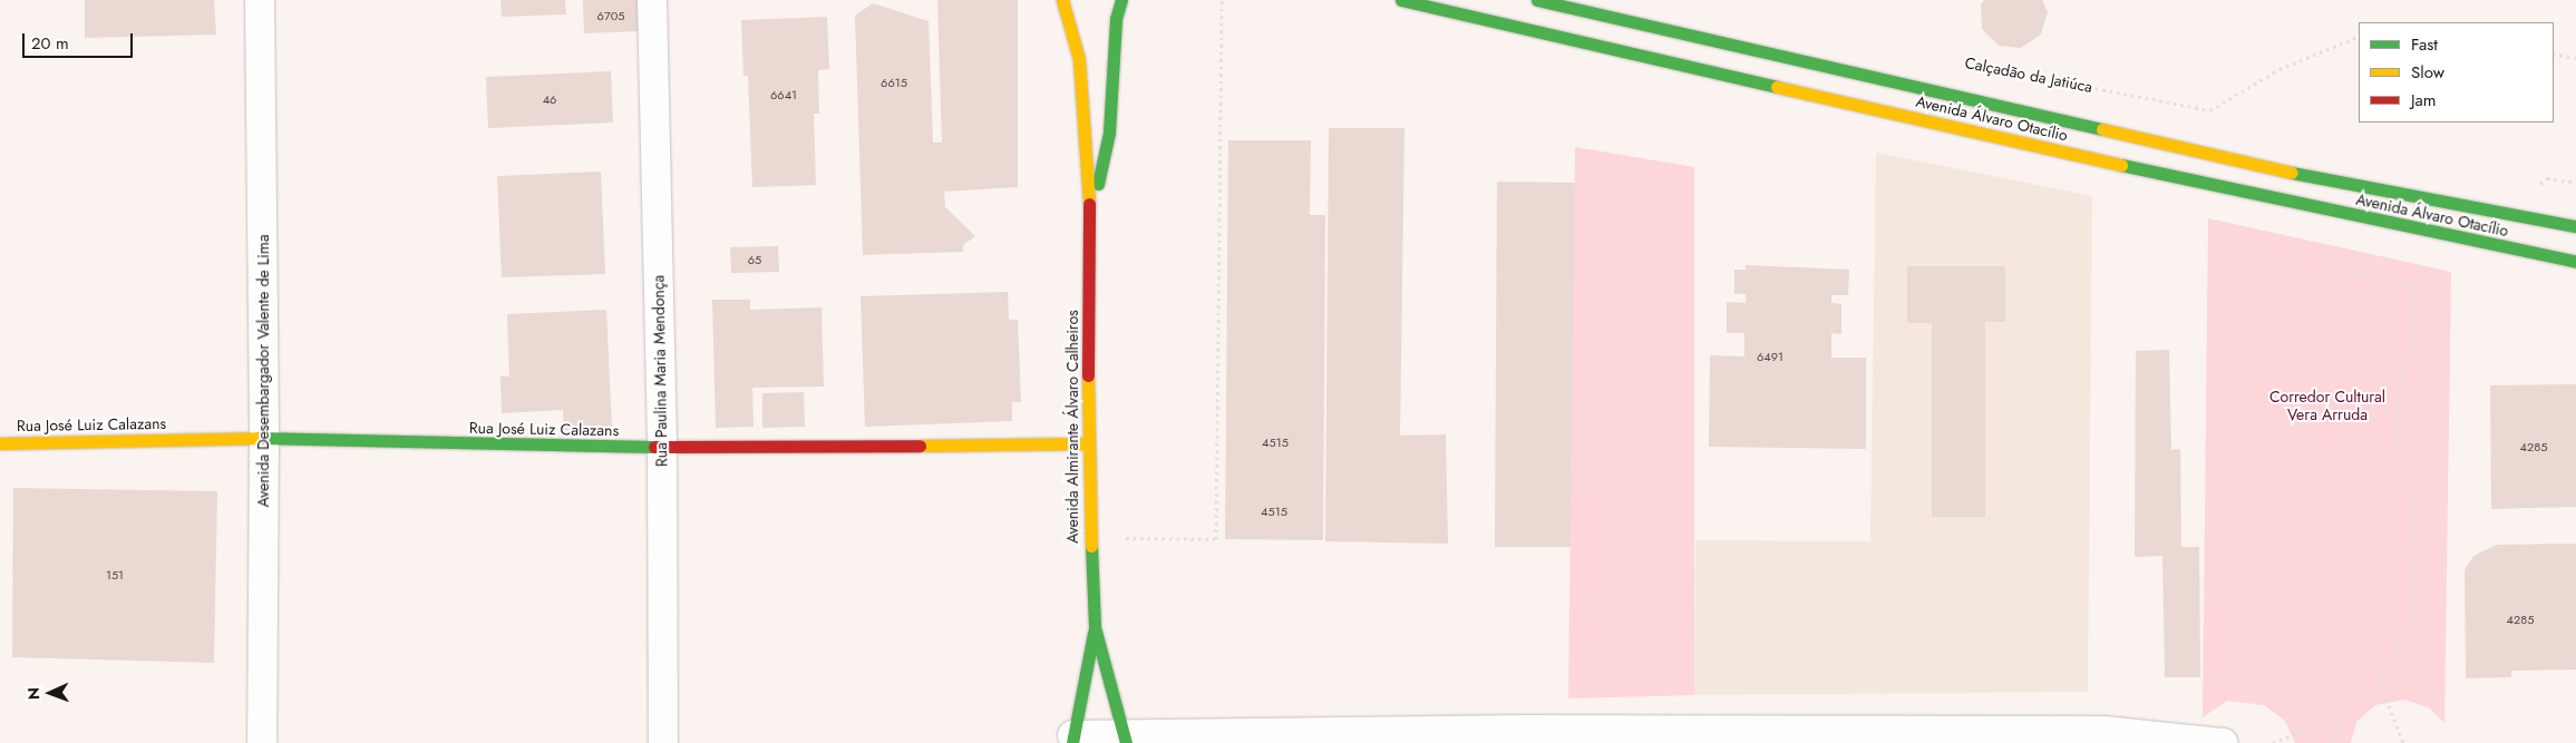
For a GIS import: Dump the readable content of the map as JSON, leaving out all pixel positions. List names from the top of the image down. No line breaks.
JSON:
{"streets":{"main road":["Avenida Álvaro Otacílio","Rua José Luiz Calazans","Avenida Almirante Álvaro Calheiros"],"street":["Avenida Desembargador Valente de Lima","Rua Paulina Maria Mendonça"],"path":["Calçadão da Jatiúca"]},"crossings":[["Avenida Desembargador Valente de Lima","Rua José Luiz Calazans"],["Rua Paulina Maria Mendonça","Rua José Luiz Calazans"],["Rua José Luiz Calazans","Avenida Almirante Álvaro Calheiros"]],"parks":["Corredor Cultural Vera Arruda"],"house_numbers":["6705","6615","6641","46","65","6491","4515","4285","4515","151","4285"],"legend":["Fast","Slow","Jam"],"scale_bar":"20 m","north":"left"}
